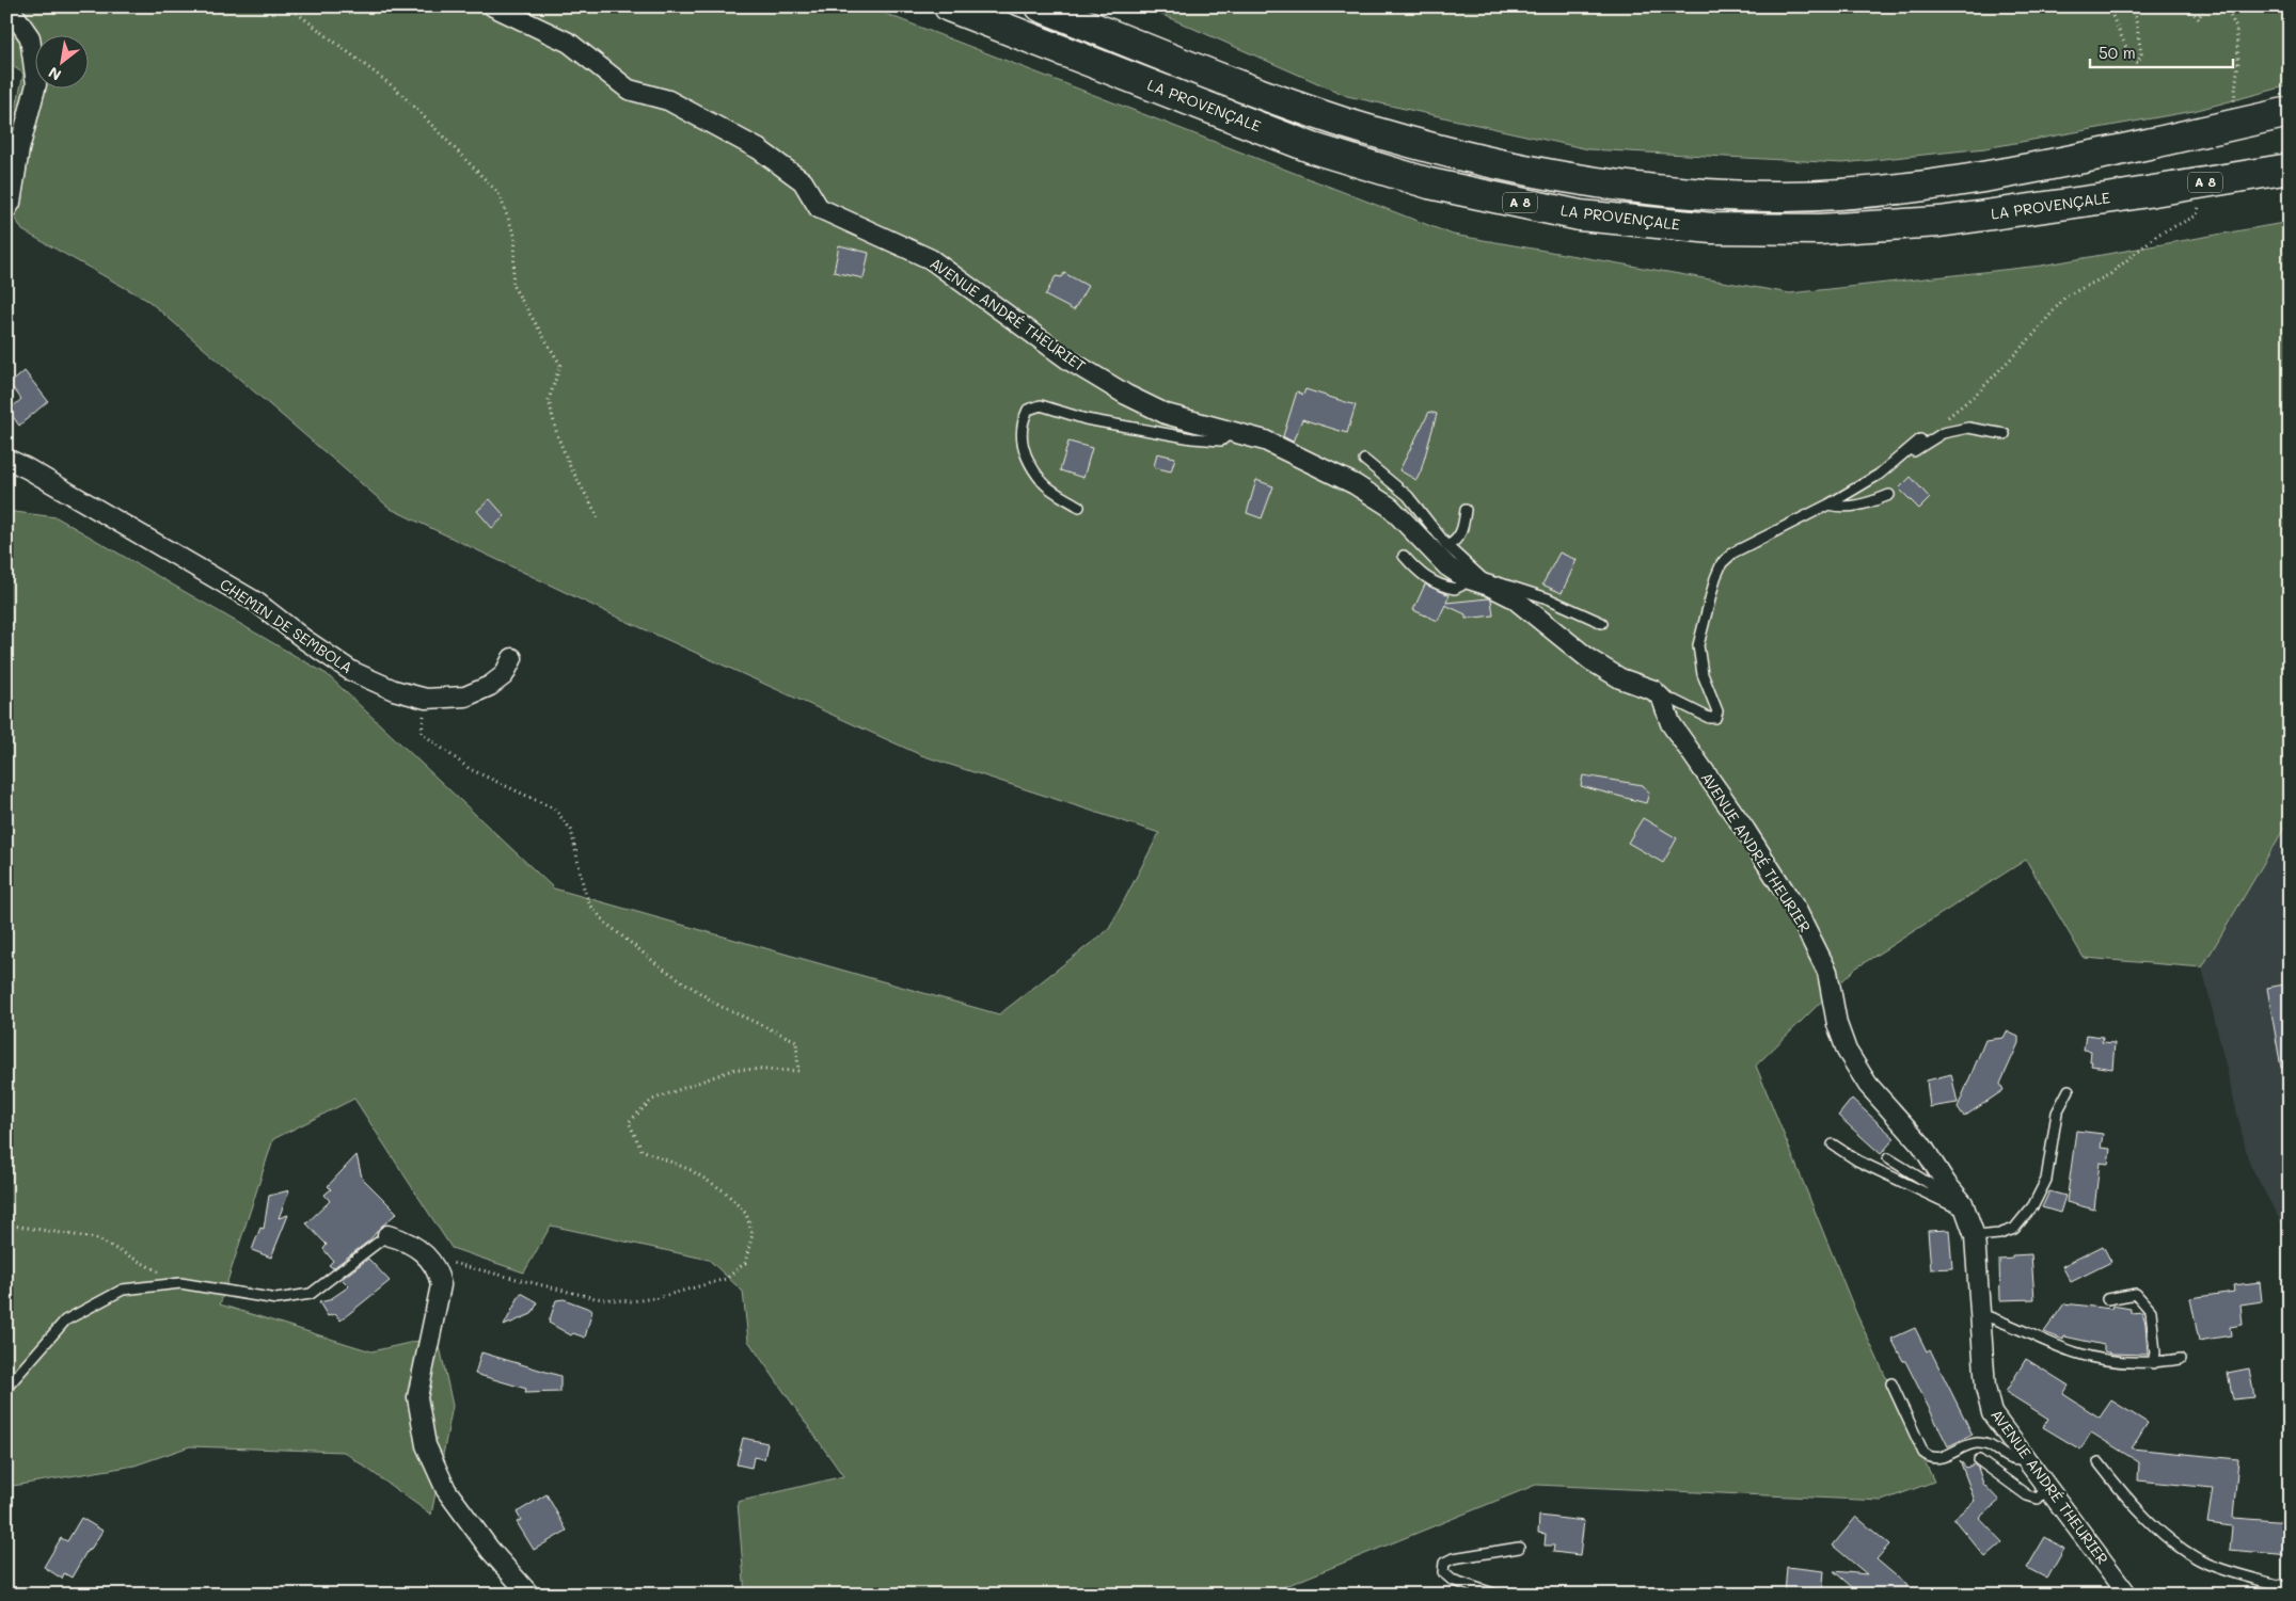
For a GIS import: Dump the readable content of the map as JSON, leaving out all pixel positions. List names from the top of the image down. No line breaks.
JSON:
{"streets":{"highway":["LA PROVENÇALE","A 8"],"street":["AVENUE ANDRÉ THEURIET","CHEMIN DE SEMBOLA","AVENUE ANDRÉ THEURIER"]},"scale_bar":"50 m","north":"bottom left"}
